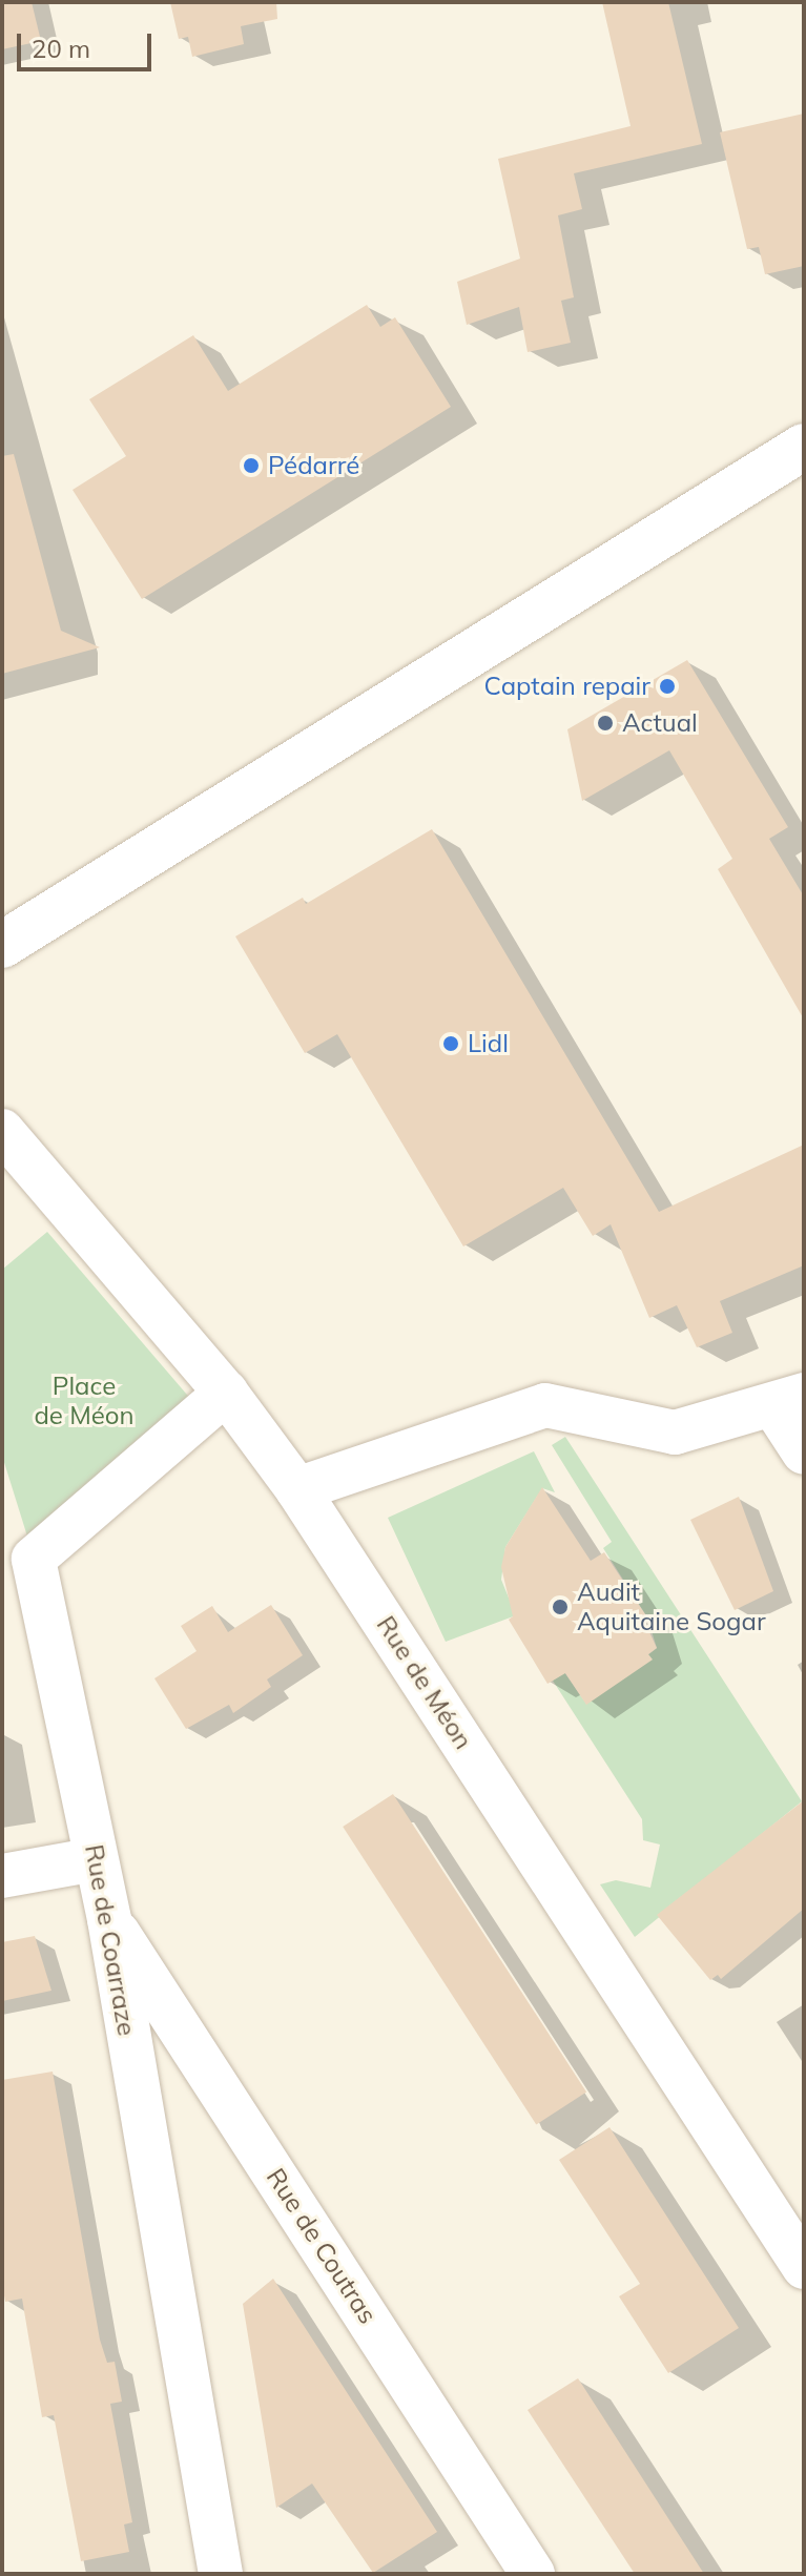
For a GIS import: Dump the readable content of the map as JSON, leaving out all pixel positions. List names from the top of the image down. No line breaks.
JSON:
{"streets":{"street":["Rue de Méon","Rue de Coarraze","Rue de Coutras"]},"crossings":[["Rue de Méon","Rue de Coarraze"],["Rue de Coarraze","Rue de Coutras"]],"parks":["Place de Méon"],"places":["Pédarré","Captain repair","Actual","Lidl","Audit Aquitaine Sogar"],"scale_bar":"20 m"}
